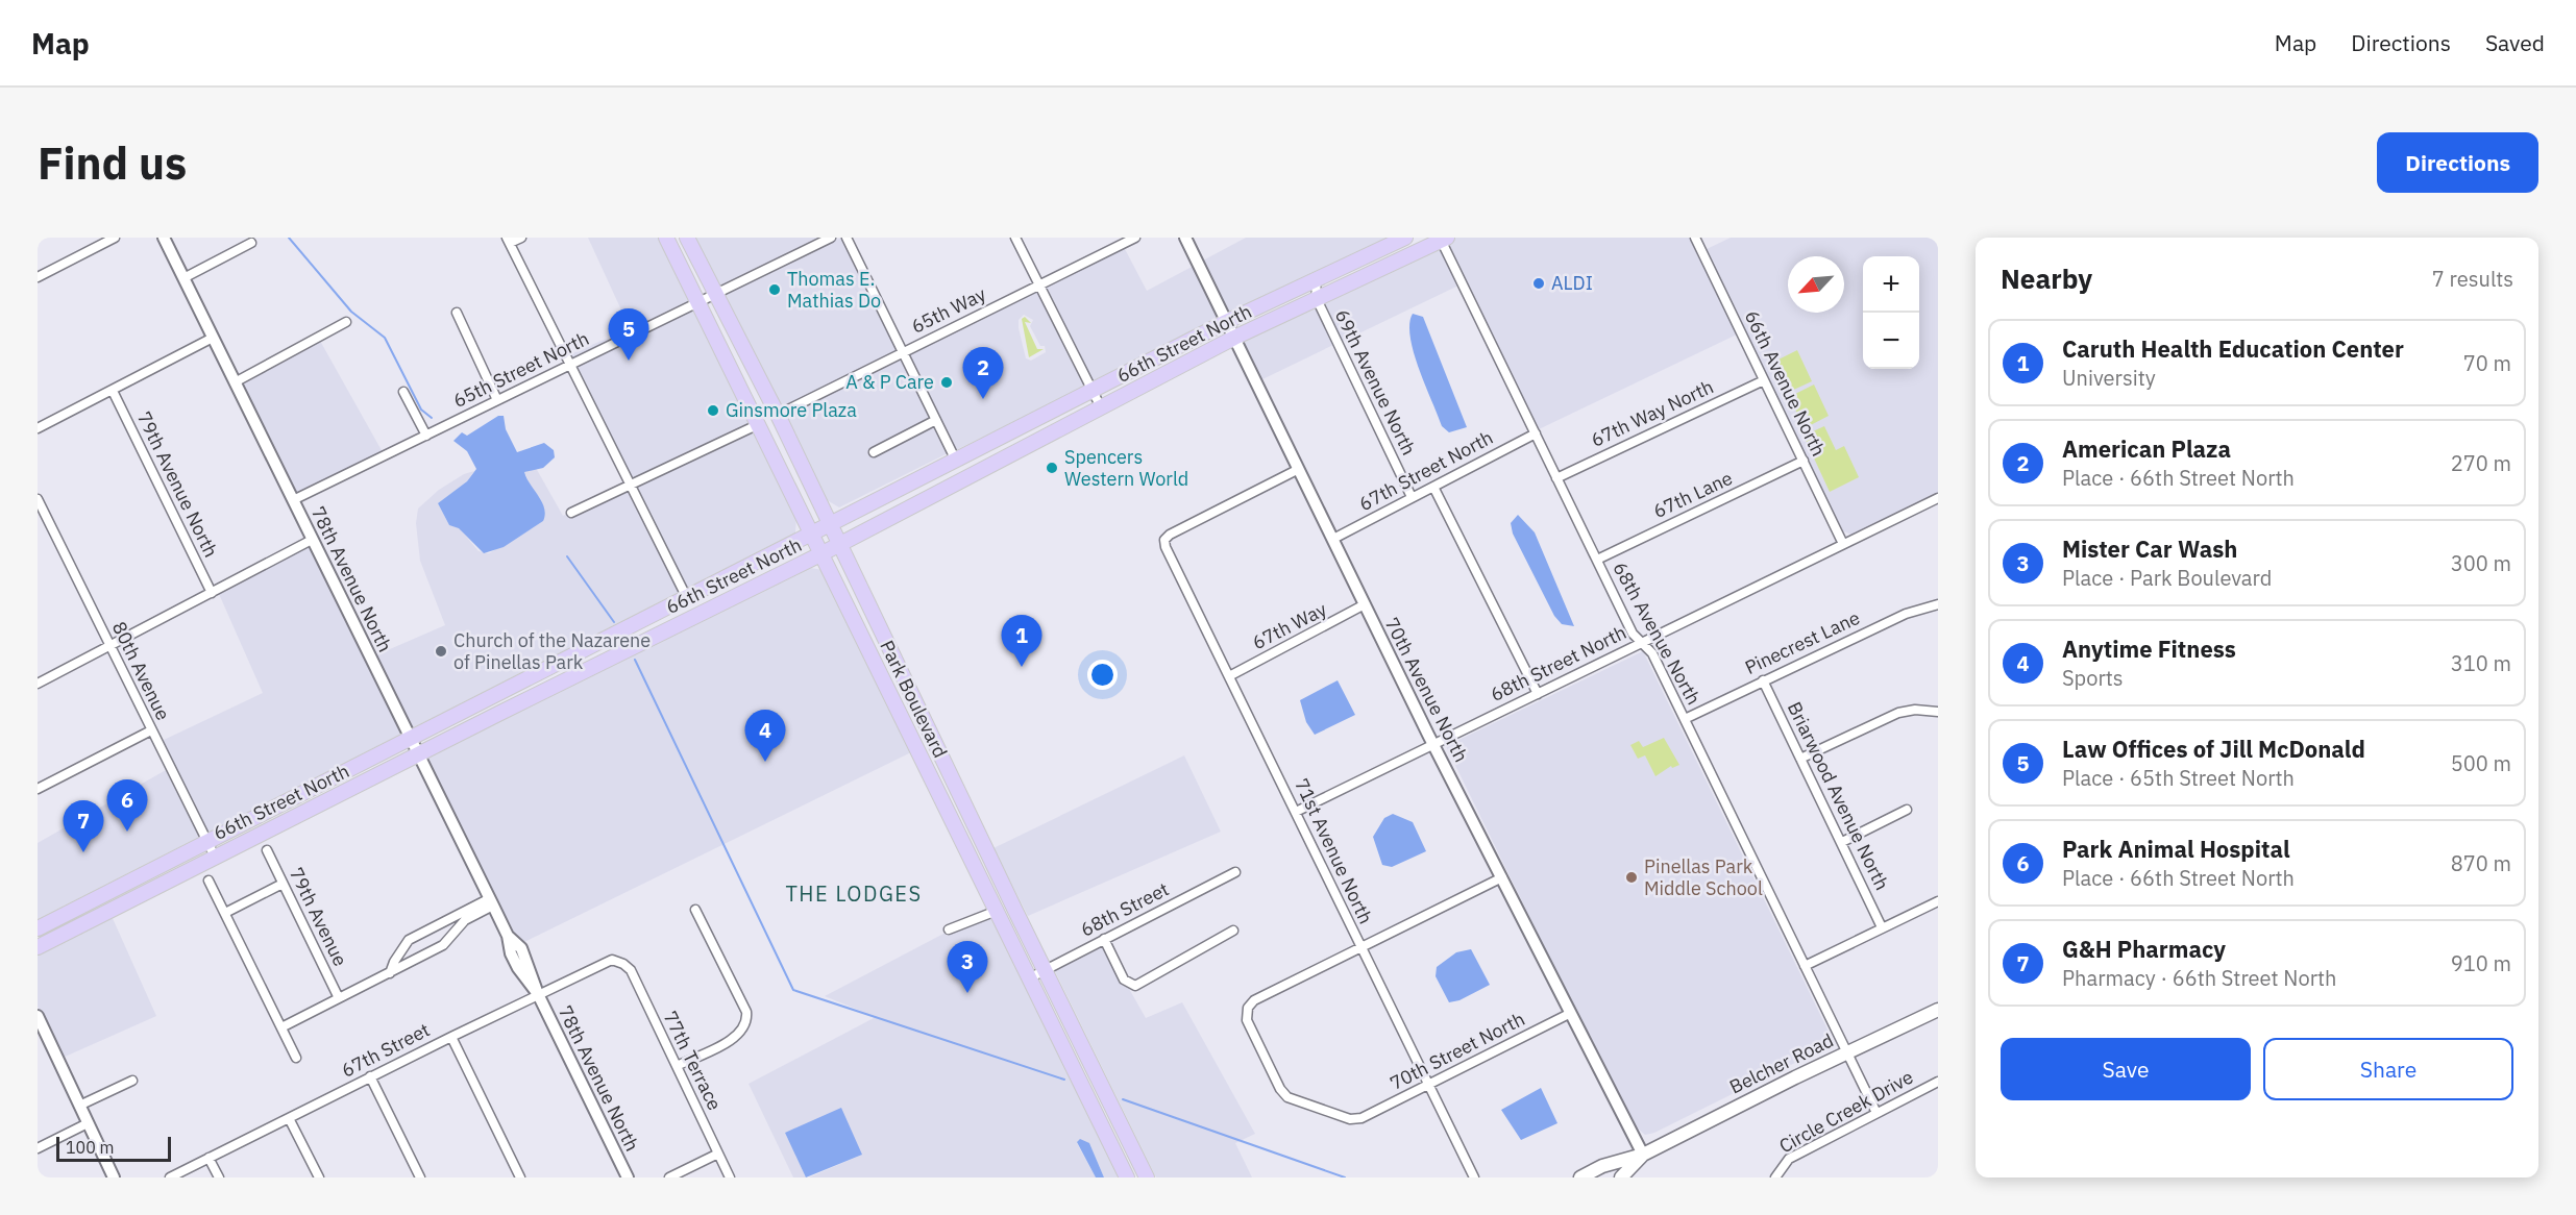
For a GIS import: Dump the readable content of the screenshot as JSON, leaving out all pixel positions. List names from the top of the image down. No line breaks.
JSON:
{"streets":{"main road":["66th Street North","Park Boulevard","Belcher Road"],"street":["65th Way","65th Street North","69th Avenue North","66th Avenue North","67th Way North","67th Street North","79th Avenue North","67th Lane","78th Avenue North","67th Way","68th Avenue North","Pinecrest Lane","68th Street North","80th Avenue","70th Avenue North","Briarwood Avenue North","71st Avenue North","68th Street","79th Avenue","67th Street","70th Street North","77th Terrace","Circle Creek Drive"]},"crossings":[["65th Way","Park Boulevard"],["66th Street North","69th Avenue North"],["66th Street North","78th Avenue North"],["66th Street North","68th Avenue North"],["66th Street North","80th Avenue"],["66th Street North","70th Avenue North"],["66th Street North","Park Boulevard"],["65th Street North","78th Avenue North"],["65th Street North","Park Boulevard"],["69th Avenue North","67th Street North"],["66th Avenue North","67th Way North"],["66th Avenue North","67th Lane"],["66th Avenue North","68th Street North"],["67th Way North","68th Avenue North"],["67th Street North","68th Avenue North"],["67th Street North","70th Avenue North"],["67th Lane","68th Avenue North"],["78th Avenue North","67th Street"],["67th Way","70th Avenue North"],["67th Way","71st Avenue North"],["68th Avenue North","Pinecrest Lane"],["68th Avenue North","68th Street North"],["68th Avenue North","Belcher Road"],["68th Avenue North","Circle Creek Drive"],["Pinecrest Lane","Briarwood Avenue North"],["68th Street North","70th Avenue North"],["68th Street North","71st Avenue North"],["70th Avenue North","71st Avenue North"],["70th Avenue North","70th Street North"],["70th Avenue North","Belcher Road"],["Park Boulevard","68th Street"],["71st Avenue North","70th Street North"],["67th Street","77th Terrace"]],"districts":["THE LODGES"],"places":["ALDI","Thomas E. Mathias Do","A & P Care","Ginsmore Plaza","Spencers Western World","Church of the Nazarene of Pinellas Park","Pinellas Park Middle School"],"scale_bar":"100 m","north":"bottom left","page":{"header":"Map","nav":["Map","Directions","Saved"],"buttons":["Directions",["Save","Share"]],"title":"Find us","heading":["Nearby","7 results"],"map_buttons":["+","−"],"pins":["5","2","1","4","6","7","3"],"list":[{"mark":"1","name":"Caruth Health Education Center","note":"University","value":"70 m"},{"mark":"2","name":"American Plaza","note":"Place · 66th Street North","value":"270 m"},{"mark":"3","name":"Mister Car Wash","note":"Place · Park Boulevard","value":"300 m"},{"mark":"4","name":"Anytime Fitness","note":"Sports","value":"310 m"},{"mark":"5","name":"Law Offices of Jill McDonald","note":"Place · 65th Street North","value":"500 m"},{"mark":"6","name":"Park Animal Hospital","note":"Place · 66th Street North","value":"870 m"},{"mark":"7","name":"G&H Pharmacy","note":"Pharmacy · 66th Street North","value":"910 m"}],"scale":"100 m"}}
